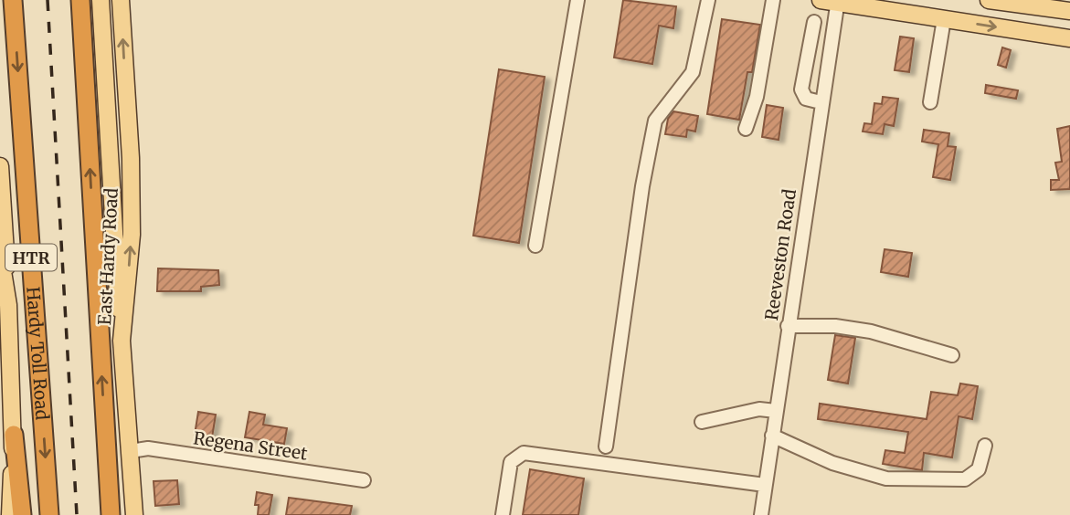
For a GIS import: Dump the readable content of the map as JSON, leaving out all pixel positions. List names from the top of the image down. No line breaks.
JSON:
{"streets":{"highway":["HTR","Hardy Toll Road"],"main road":["East Hardy Road"],"street":["Reeveston Road","Regena Street"]},"crossings":[["East Hardy Road","Regena Street"]]}
